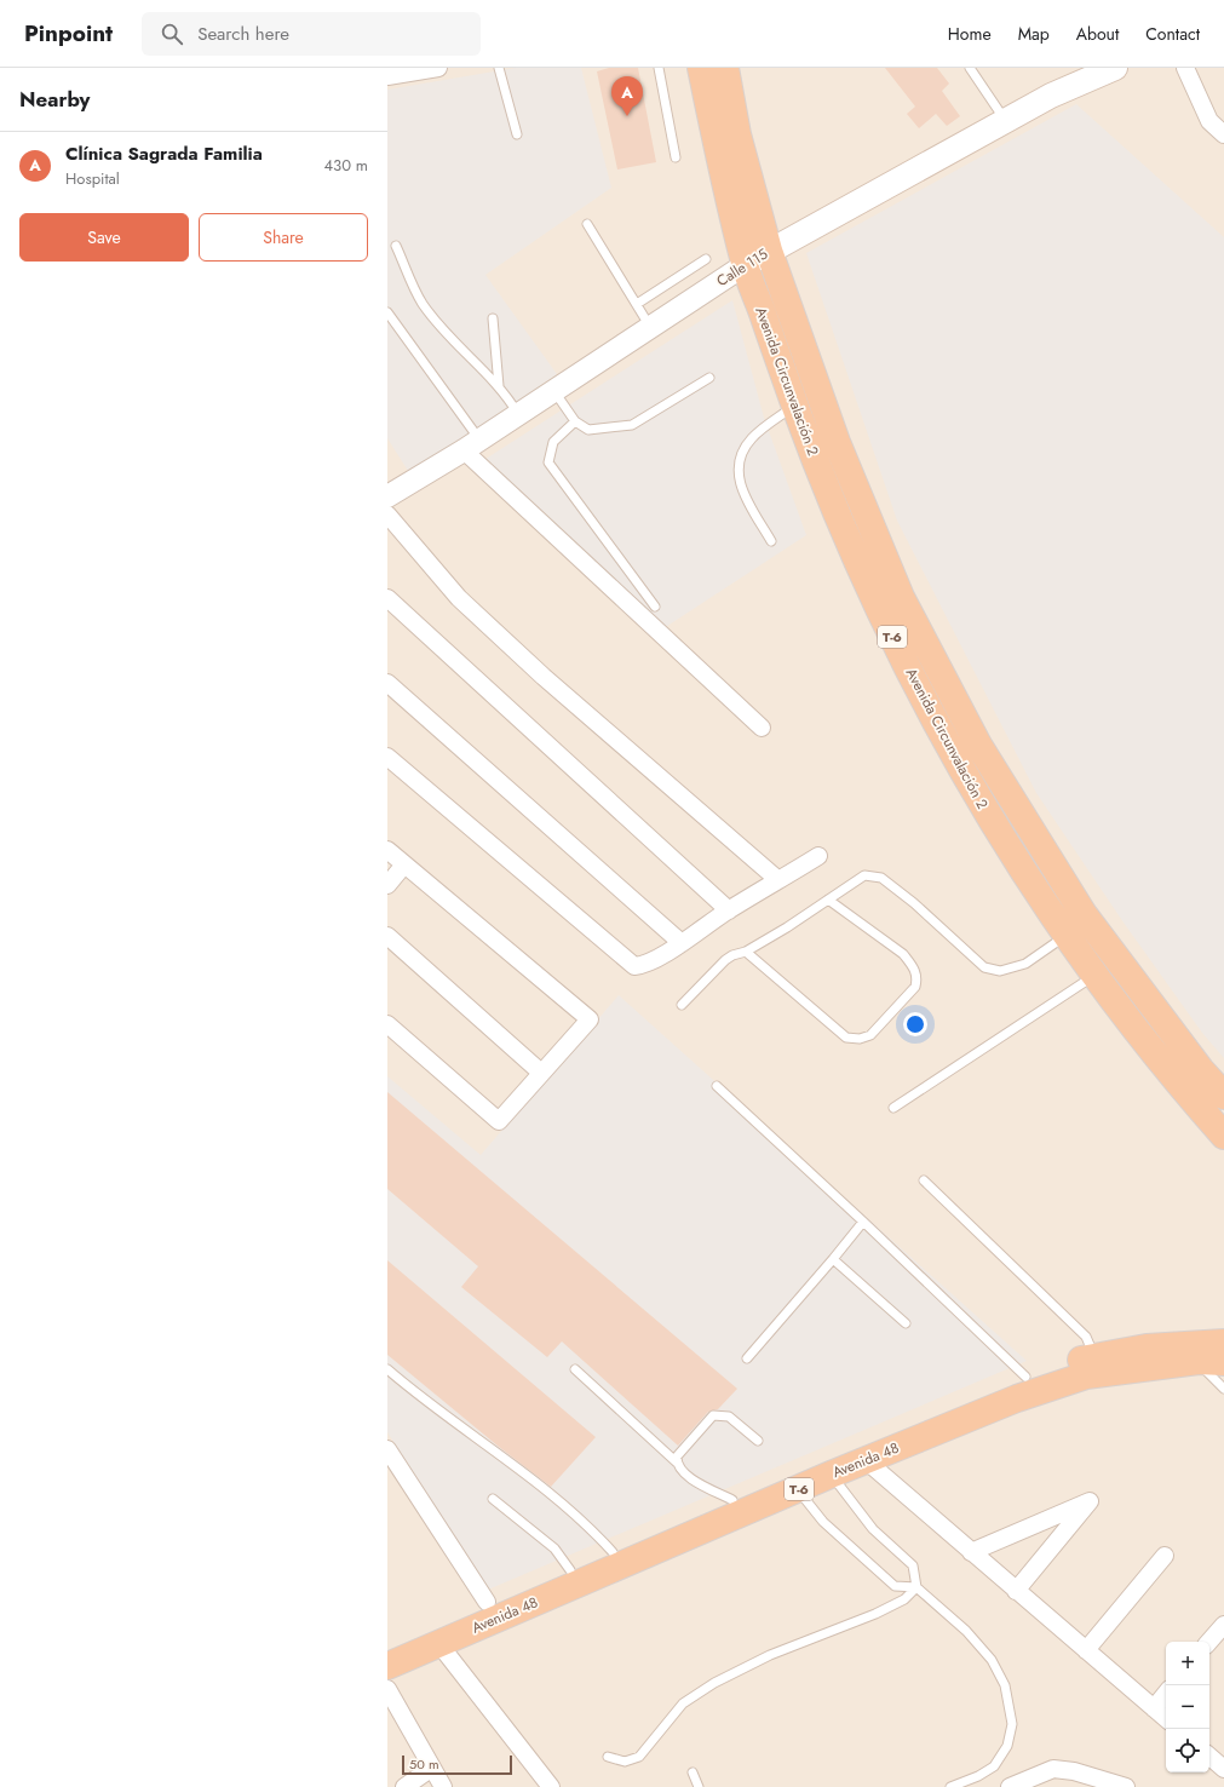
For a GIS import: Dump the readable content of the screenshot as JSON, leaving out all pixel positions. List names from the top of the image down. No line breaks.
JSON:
{"streets":{"highway":["Avenida Circunvalación 2","T-6","Avenida 48"],"main road":["Calle 115"]},"crossings":[["Calle 115","Avenida Circunvalación 2"]],"scale_bar":"50 m","page":{"header":"Pinpoint","search":"Search here","nav":["Home","Map","About","Contact"],"heading":"Nearby","pins":"A","list":[{"mark":"A","name":"Clínica Sagrada Familia","note":"Hospital","value":"430 m"}],"buttons":["Save","Share"],"map_buttons":["+","−"],"scale":"50 m"}}
